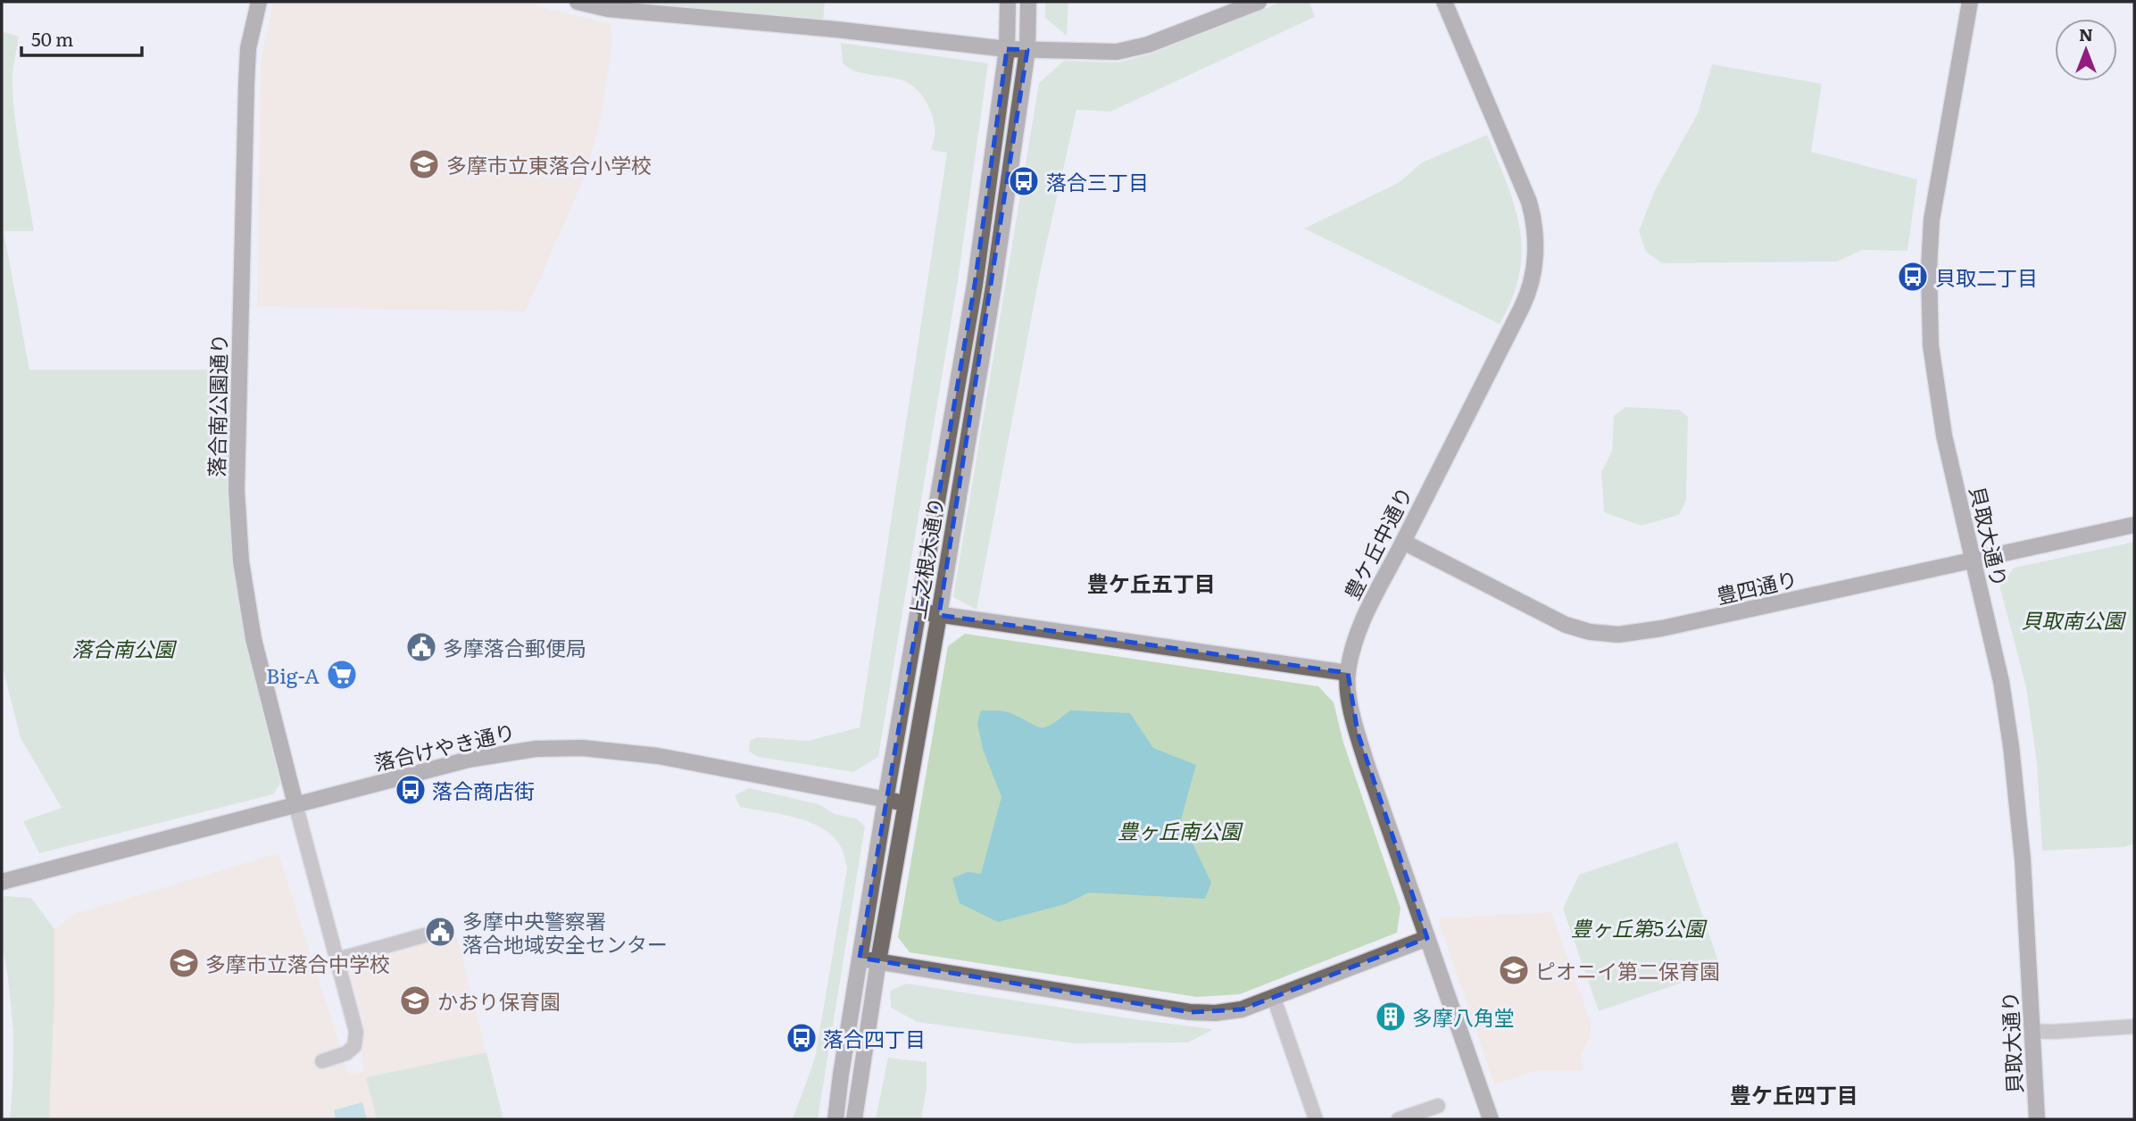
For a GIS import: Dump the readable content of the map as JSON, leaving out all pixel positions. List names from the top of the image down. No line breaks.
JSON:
{"streets":{"street":["落合南公園通り","貝取大通り","豊ケ丘中通り","上之根大通り","豊四通り","落合けやき通り"]},"crossings":[["落合南公園通り","落合けやき通り"],["貝取大通り","豊四通り"],["豊ケ丘中通り","豊四通り"],["上之根大通り","落合けやき通り"]],"districts":["豊ケ丘五丁目","豊ケ丘四丁目"],"parks":["貝取南公園","落合南公園","豊ヶ丘南公園","豊ヶ丘第5公園"],"places":{"school or university":["多摩市立東落合小学校","多摩市立落合中学校","ピオニイ第二保育園","かおり保育園"],"bus stop":["落合三丁目","貝取二丁目","落合商店街","落合四丁目"],"public building":["多摩落合郵便局","多摩中央警察署 落合地域安全センター"],"supermarket":["Big-A"],"building":["多摩八角堂"]},"scale_bar":"50 m","north":"top"}
